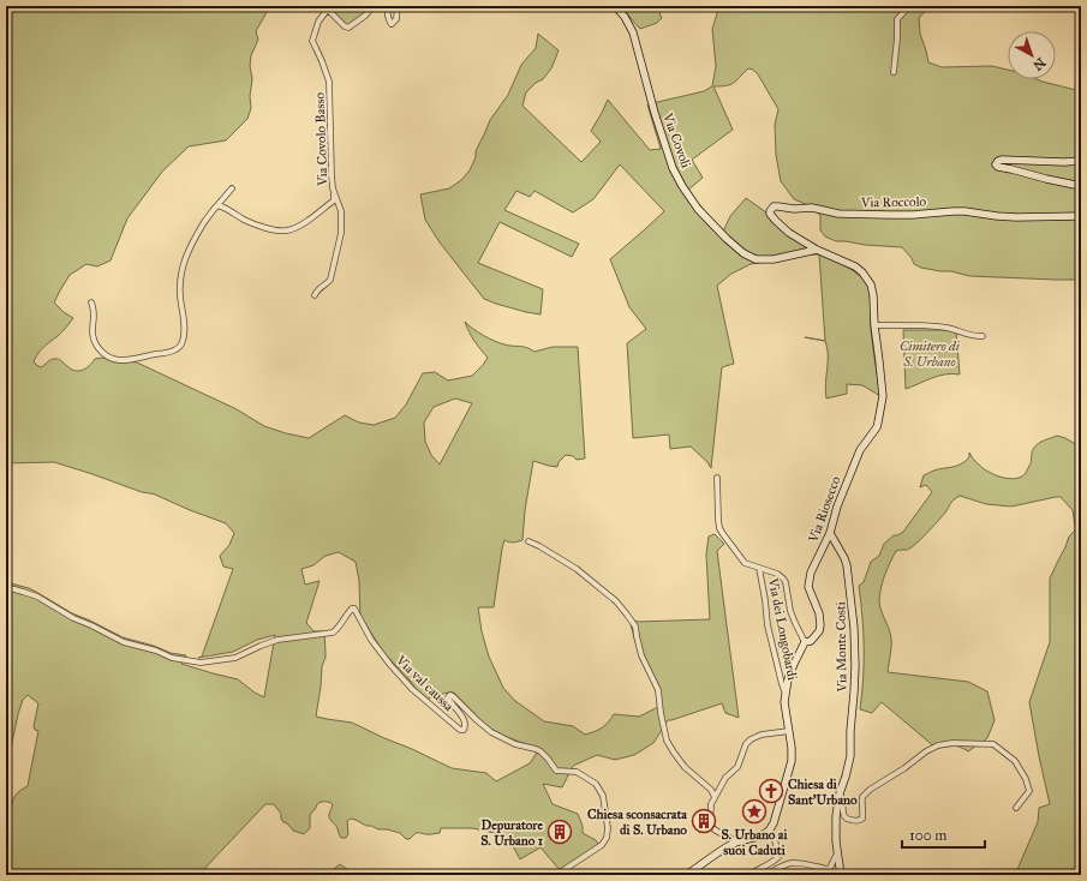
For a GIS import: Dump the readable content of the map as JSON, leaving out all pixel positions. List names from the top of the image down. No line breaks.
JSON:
{"streets":{"street":["Via Covolo Basso","Via Covoli","Via Roccolo","Via Riosecco","Via dei Longobardi","Via Monte Costi","Via val caussa"]},"crossings":[["Via Covoli","Via Roccolo"],["Via Covoli","Via Riosecco"],["Via Roccolo","Via Riosecco"],["Via Riosecco","Via dei Longobardi"],["Via Riosecco","Via Monte Costi"]],"parks":["Cimitero di S. Urbano"],"places":{"church":["Chiesa di Sant'Urbano"],"place":["S. Urbano ai suoi Caduti"],"building":["Chiesa sconsacrata di S. Urbano","Depuratore S. Urbano 1"]},"scale_bar":"100 m","north":"bottom right"}
